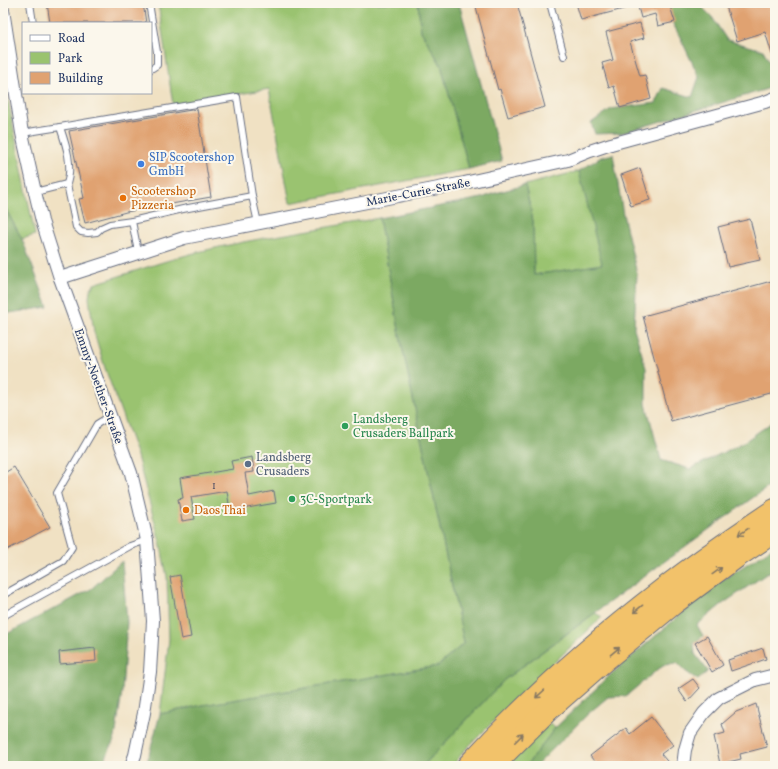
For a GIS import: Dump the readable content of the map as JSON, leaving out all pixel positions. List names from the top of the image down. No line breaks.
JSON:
{"streets":{"street":["Marie-Curie-Straße","Emmy-Noether-Straße"]},"crossings":[["Marie-Curie-Straße","Emmy-Noether-Straße"]],"places":["SIP Scootershop GmbH","Scootershop Pizzeria","Landsberg Crusaders Ballpark","Landsberg Crusaders","3C-Sportpark","Daos Thai"],"house_numbers":["1"],"legend":["Road","Park","Building"]}
